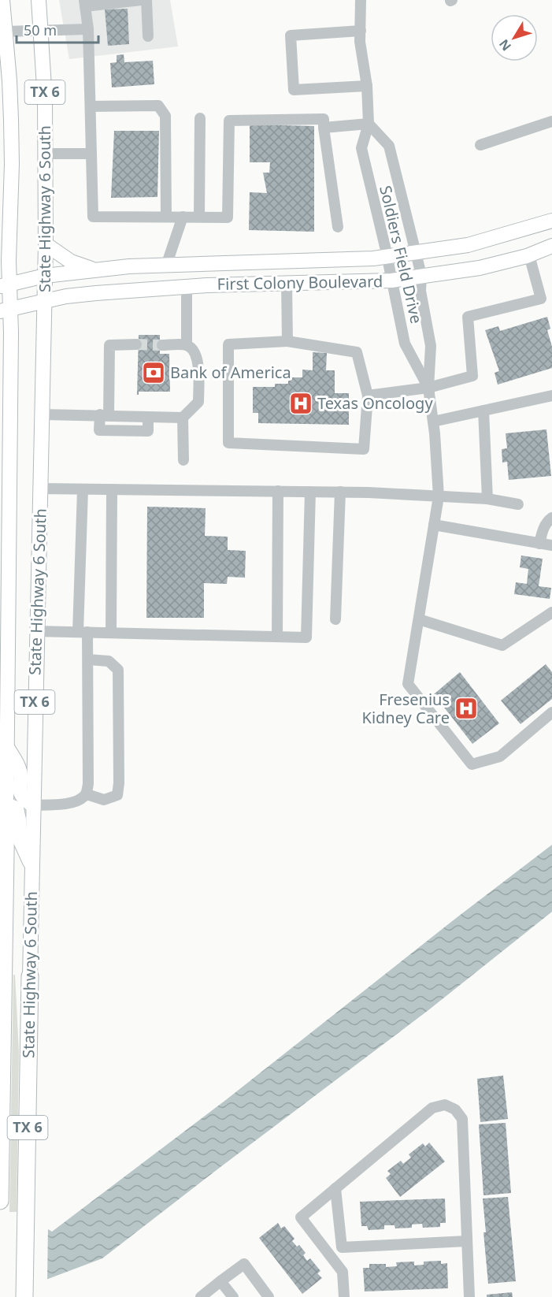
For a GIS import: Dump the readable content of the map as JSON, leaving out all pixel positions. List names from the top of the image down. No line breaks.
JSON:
{"streets":{"highway":["TX 6","State Highway 6 South"],"main road":["First Colony Boulevard"],"street":["Soldiers Field Drive"]},"crossings":[["State Highway 6 South","First Colony Boulevard"],["Soldiers Field Drive","First Colony Boulevard"]],"places":{"bank":["Bank of America"],"hospital":["Texas Oncology","Fresenius Kidney Care"]},"scale_bar":"50 m","north":"bottom left"}
